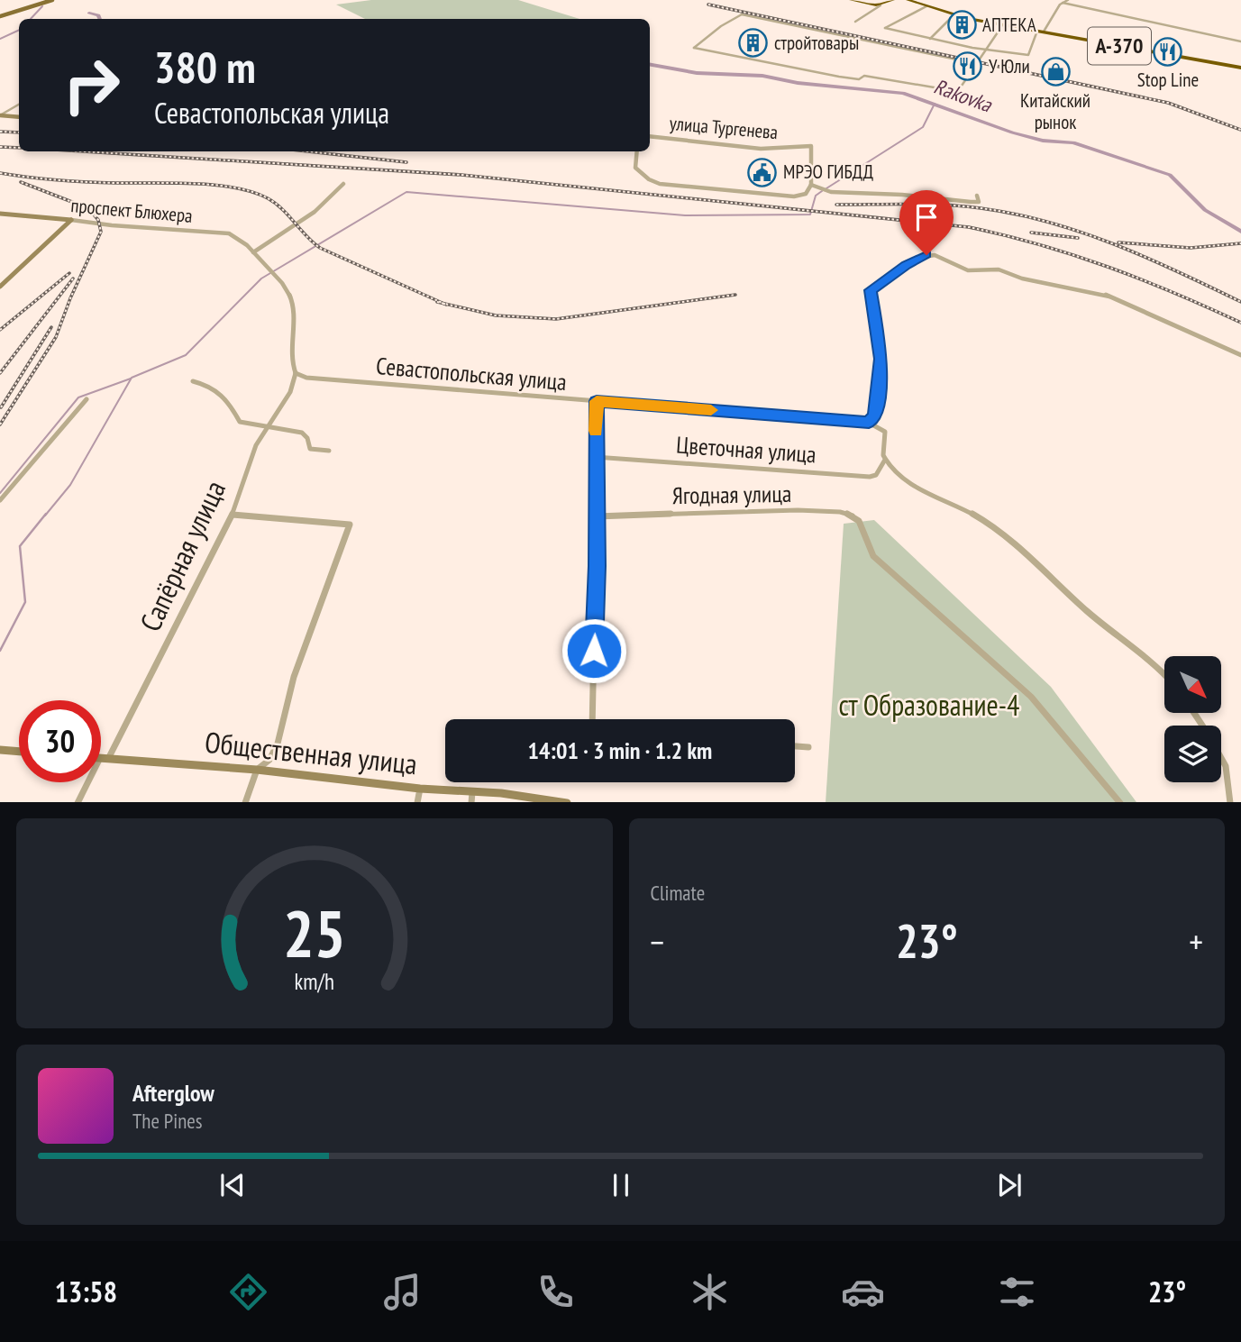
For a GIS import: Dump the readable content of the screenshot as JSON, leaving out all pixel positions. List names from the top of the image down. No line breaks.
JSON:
{"streets":{"highway":["А-370"],"main road":["проспект Блюхера","Общественная улица"],"street":["улица Тургенева","Севастопольская улица","Цветочная улица","Ягодная улица","Сапёрная улица"]},"crossings":[["проспект Блюхера","Севастопольская улица"],["проспект Блюхера","Сапёрная улица"],["Севастопольская улица","Сапёрная улица"],["Сапёрная улица","Общественная улица"]],"water":["Rakovka"],"parks":["ст Образование-4"],"places":{"building":["АПТЕКА","стройтовары"],"restaurant":["Stop Line","У Юли"],"shop":["Китайский рынок"],"public building":["МРЭО ГИБДД"]},"north":"bottom right","page":{"turn":["380 m","Севастопольская улица"],"limit":"30","trip":"14:01 · 3 min · 1.2 km","tile":"Climate","heat":["−","23°","+"],"song":["Afterglow","The Pines"],"tabs":["13:58","23°"],"gauge":["25","km/h"]}}
